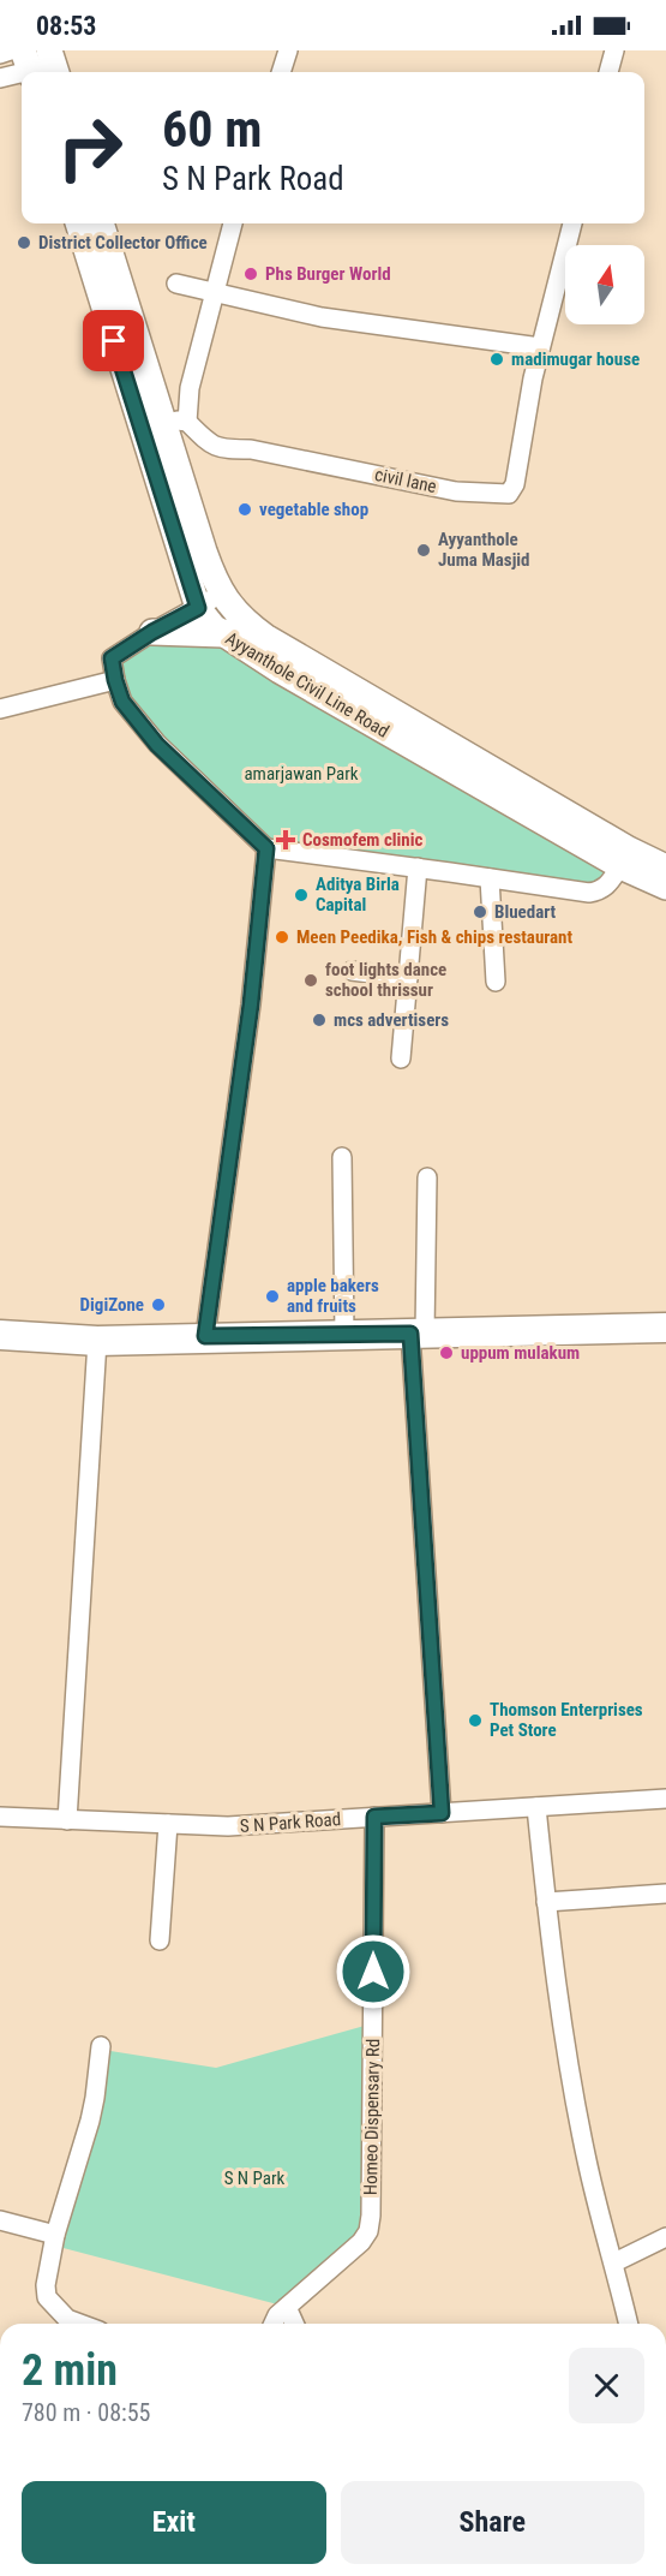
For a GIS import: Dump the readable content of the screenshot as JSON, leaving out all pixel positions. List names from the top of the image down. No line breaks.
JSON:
{"streets":{"main road":["Ayyanthole Civil Line Road"],"street":["civil lane","S N Park Road","Homeo Dispensary Rd"]},"crossings":[["civil lane","Ayyanthole Civil Line Road"],["S N Park Road","Homeo Dispensary Rd"]],"parks":["amarjawan Park","S N Park"],"places":{"other":["District Collector Office","Phs Burger World","madimugar house","vegetable shop","Ayyanthole Juma Masjid","Aditya Birla Capital","Bluedart","Meen Peedika, Fish & chips restaurant","foot lights dance school thrissur","mcs advertisers","apple bakers and fruits","DigiZone","uppum mulakum","Thomson Enterprises Pet Store"],"health":["Cosmofem clinic"]},"north":"top","page":{"status":"08:53","turn":["60 m","S N Park Road"],"heading":["2 min","780 m · 08:55"],"buttons":["Exit","Share"]}}
